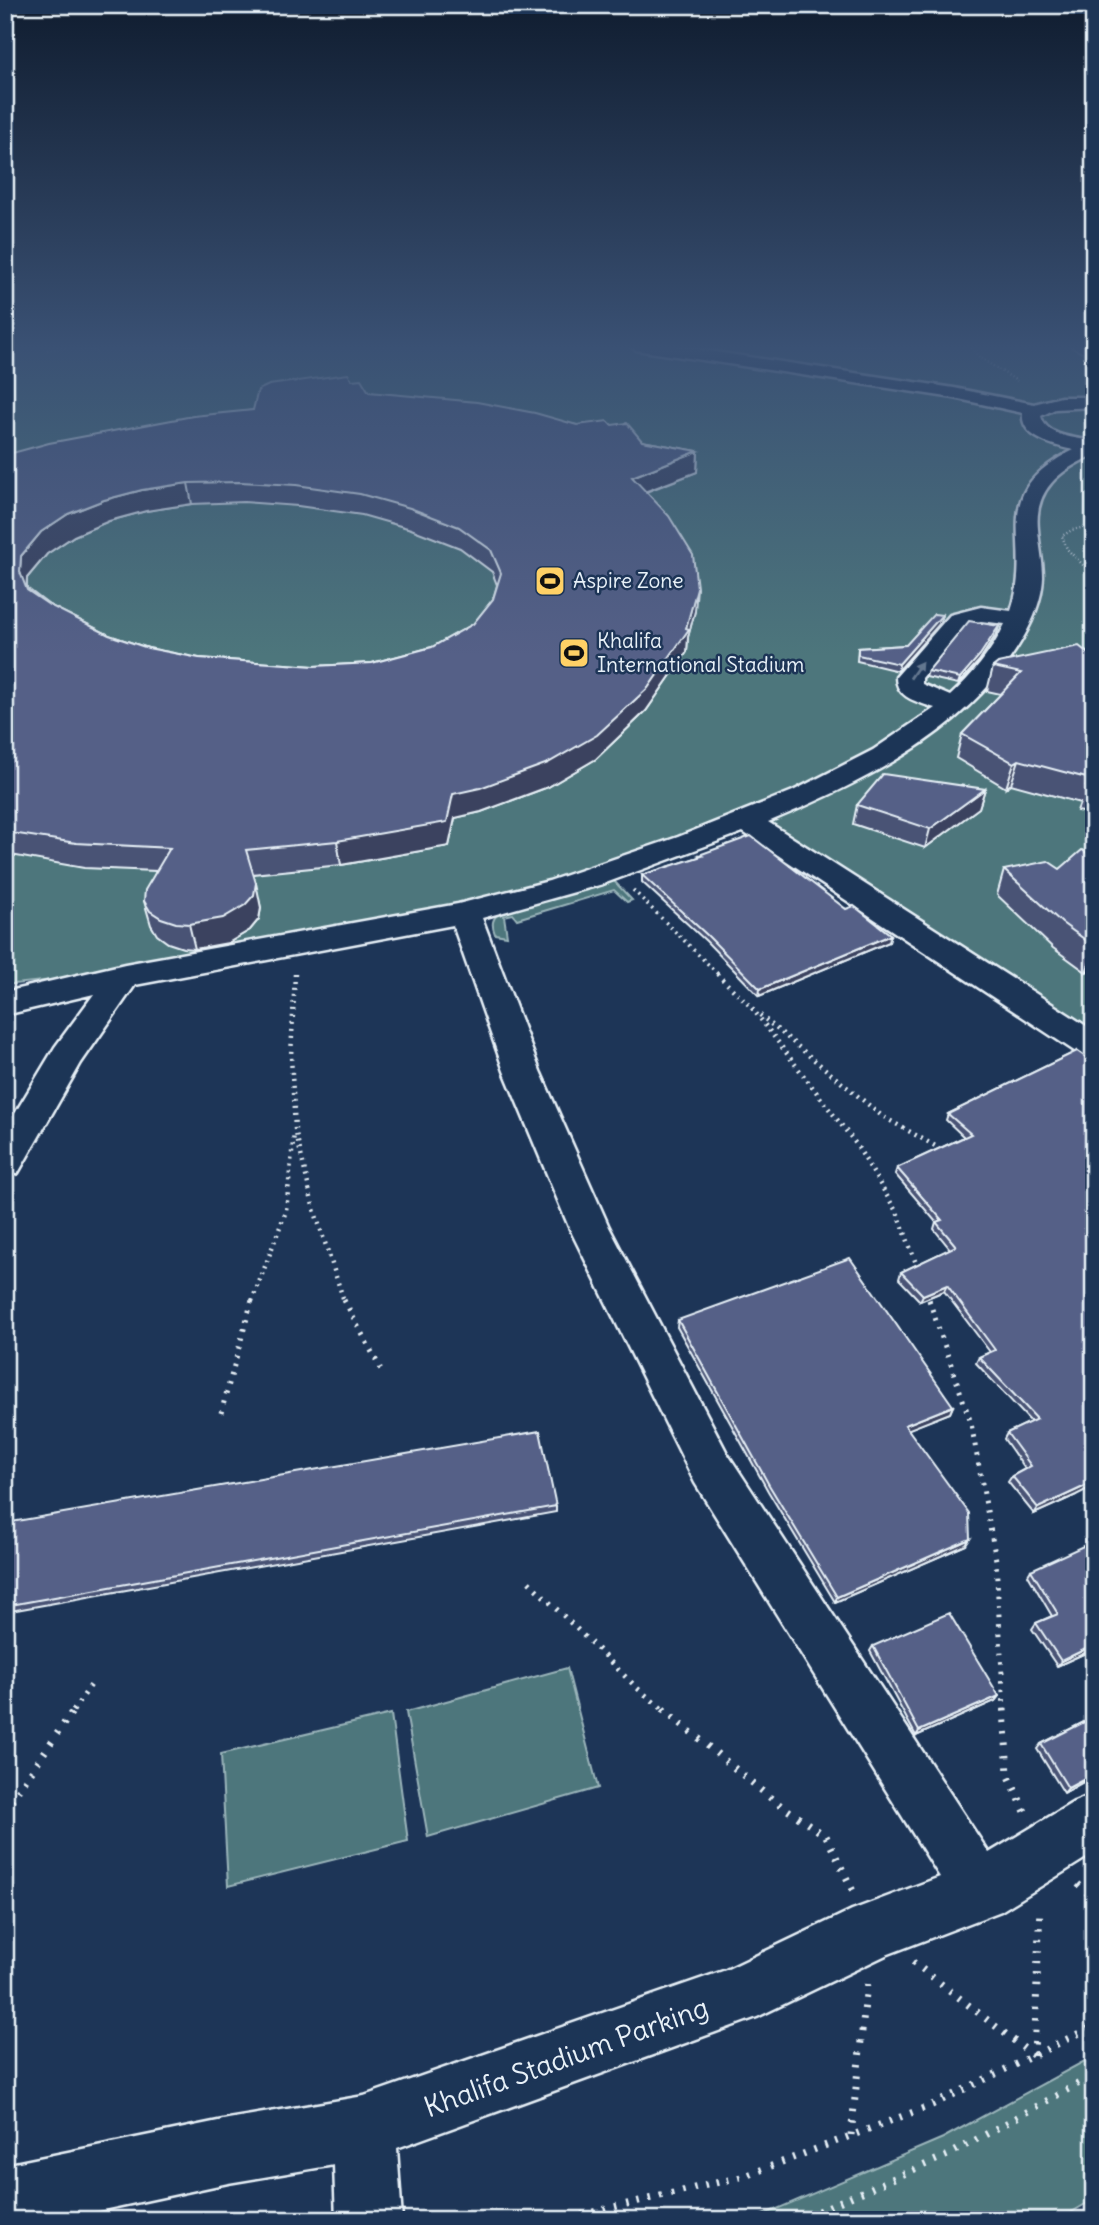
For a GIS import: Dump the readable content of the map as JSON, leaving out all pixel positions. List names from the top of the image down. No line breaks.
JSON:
{"streets":{"lane":["Khalifa Stadium Parking"]},"places":{"sports":["Aspire Zone","Khalifa International Stadium"]}}
